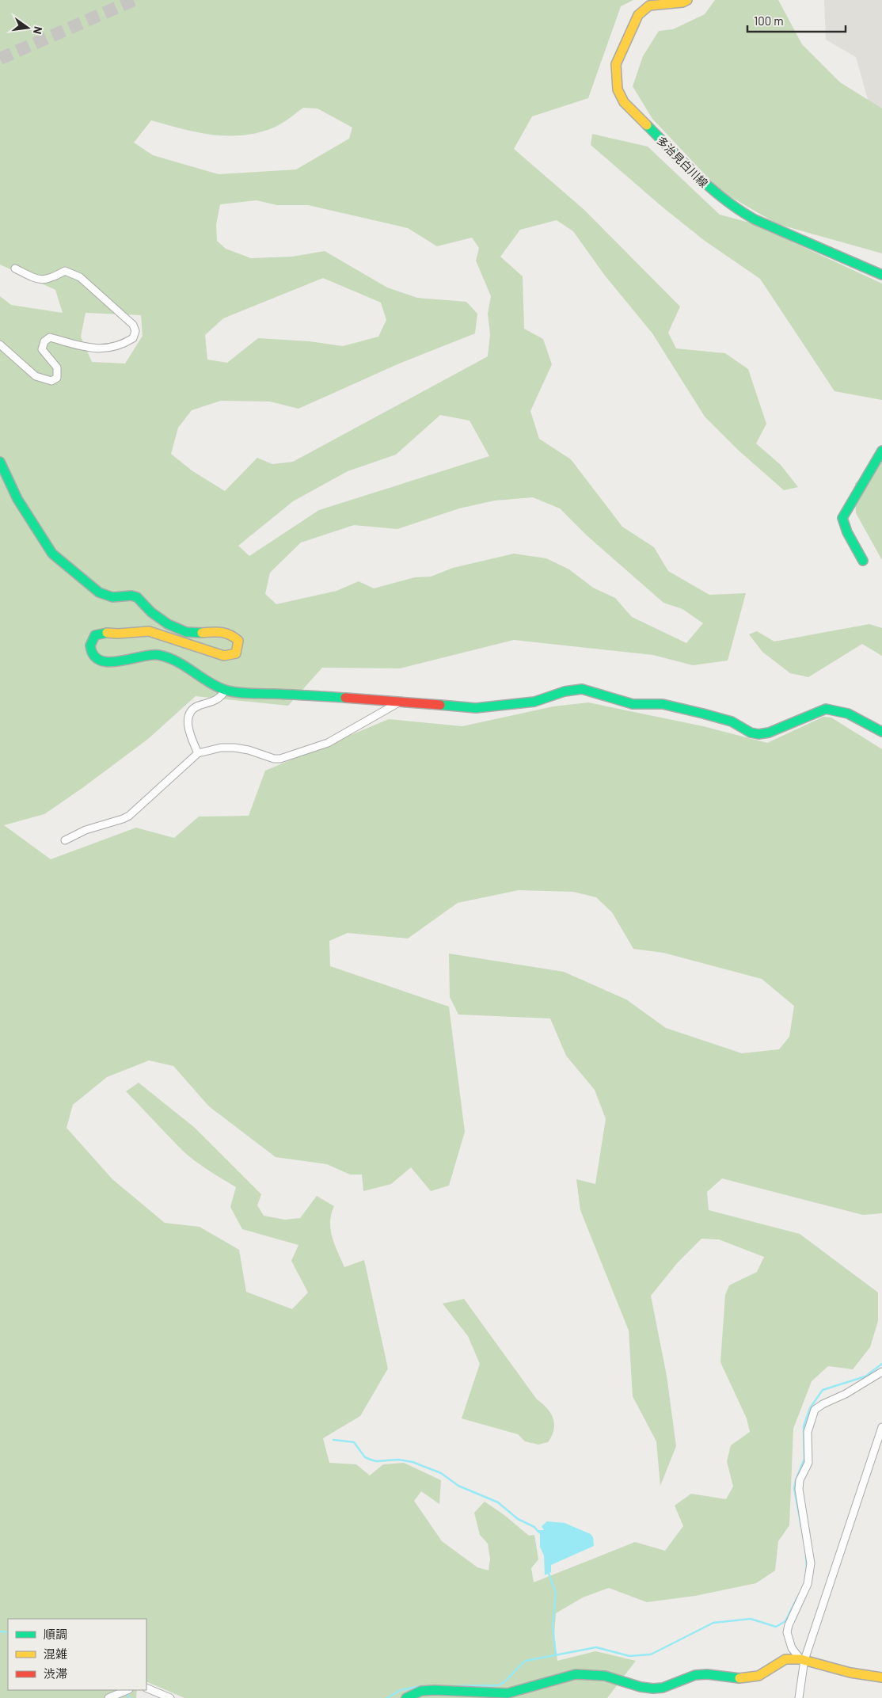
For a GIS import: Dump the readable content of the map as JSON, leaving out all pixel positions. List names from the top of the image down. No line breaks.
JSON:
{"streets":{"street":["多治見白川線"]},"legend":["順調","混雑","渋滞"],"scale_bar":"100 m","north":"right"}
